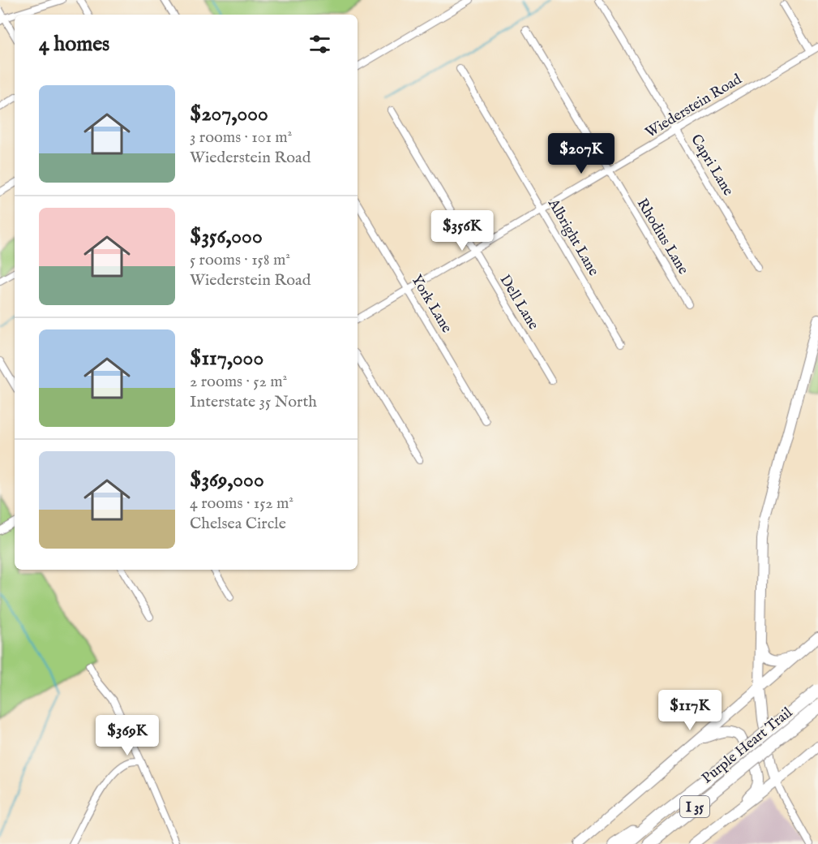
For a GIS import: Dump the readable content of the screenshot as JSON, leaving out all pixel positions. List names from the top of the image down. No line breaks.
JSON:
{"streets":{"highway":["Purple Heart Trail","I 35"],"street":["Wiederstein Road","Capri Lane","Rhodius Lane","Albright Lane","Dell Lane","York Lane"]},"crossings":[["Wiederstein Road","Capri Lane"],["Wiederstein Road","Rhodius Lane"],["Wiederstein Road","Albright Lane"],["Wiederstein Road","Dell Lane"],["Wiederstein Road","York Lane"]],"page":{"heading":"4 homes","list":[{"name":"$207,000","note":"3 rooms · 101 m² · Wiederstein Road"},{"name":"$356,000","note":"5 rooms · 158 m² · Wiederstein Road"},{"name":"$117,000","note":"2 rooms · 52 m² · Interstate 35 North"},{"name":"$369,000","note":"4 rooms · 152 m² · Chelsea Circle"}],"price":["$207K","$356K","$117K","$369K"]}}
